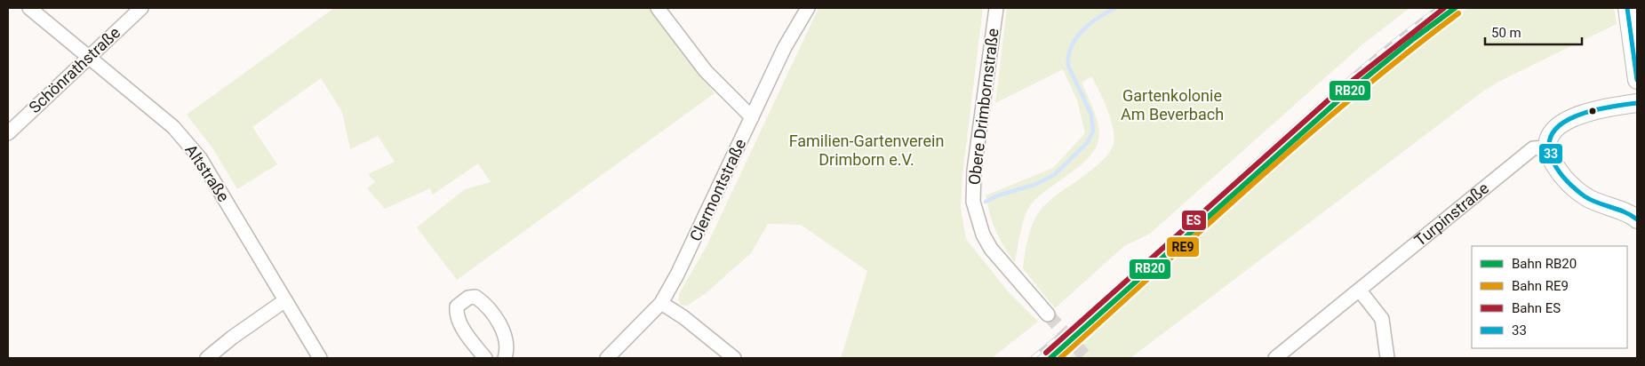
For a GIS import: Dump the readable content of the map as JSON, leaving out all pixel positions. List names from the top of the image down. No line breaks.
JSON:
{"streets":{"street":["Schönrathstraße","Obere Drimbornstraße","Altstraße","Clermontstraße","Turpinstraße"]},"crossings":[["Schönrathstraße","Altstraße"]],"parks":["Gartenkolonie Am Beverbach","Familien-Gartenverein Drimborn e.V."],"lines":["rail line RB20","rail line ES","transit line 33","rail line RE9"],"legend":["Bahn RB20","Bahn RE9","Bahn ES","33"],"scale_bar":"50 m"}
